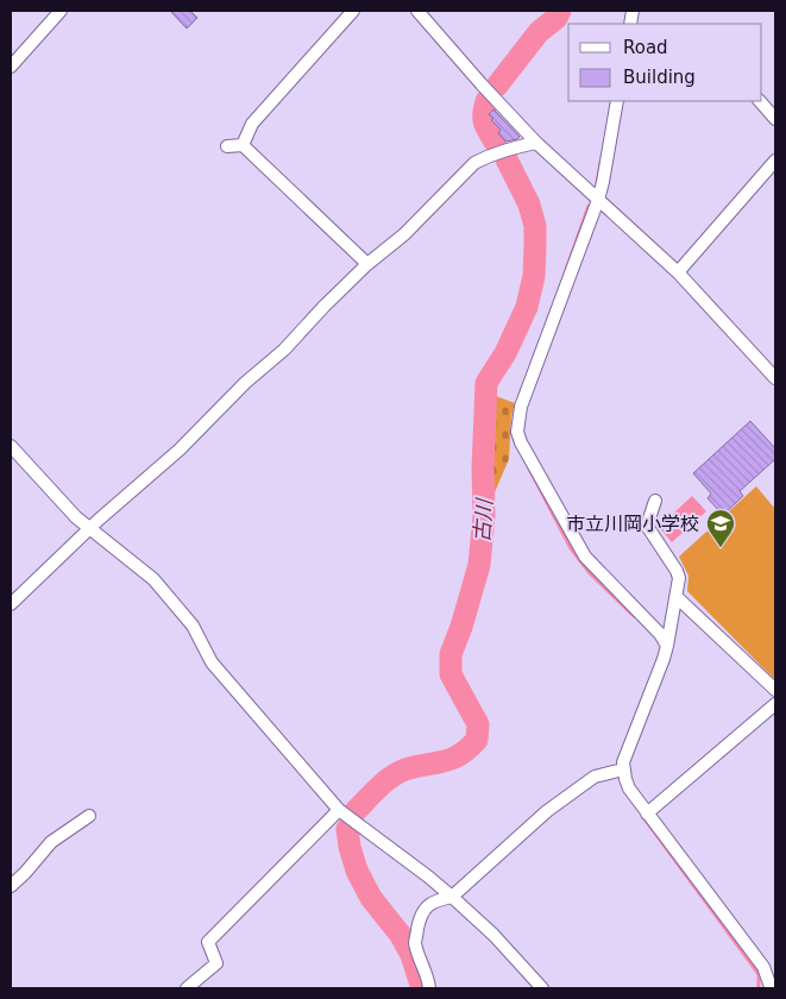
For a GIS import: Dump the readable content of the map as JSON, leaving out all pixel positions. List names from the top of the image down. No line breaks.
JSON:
{"water":["古川"],"places":{"school or university":["市立川岡小学校"]},"legend":["Road","Building"]}
